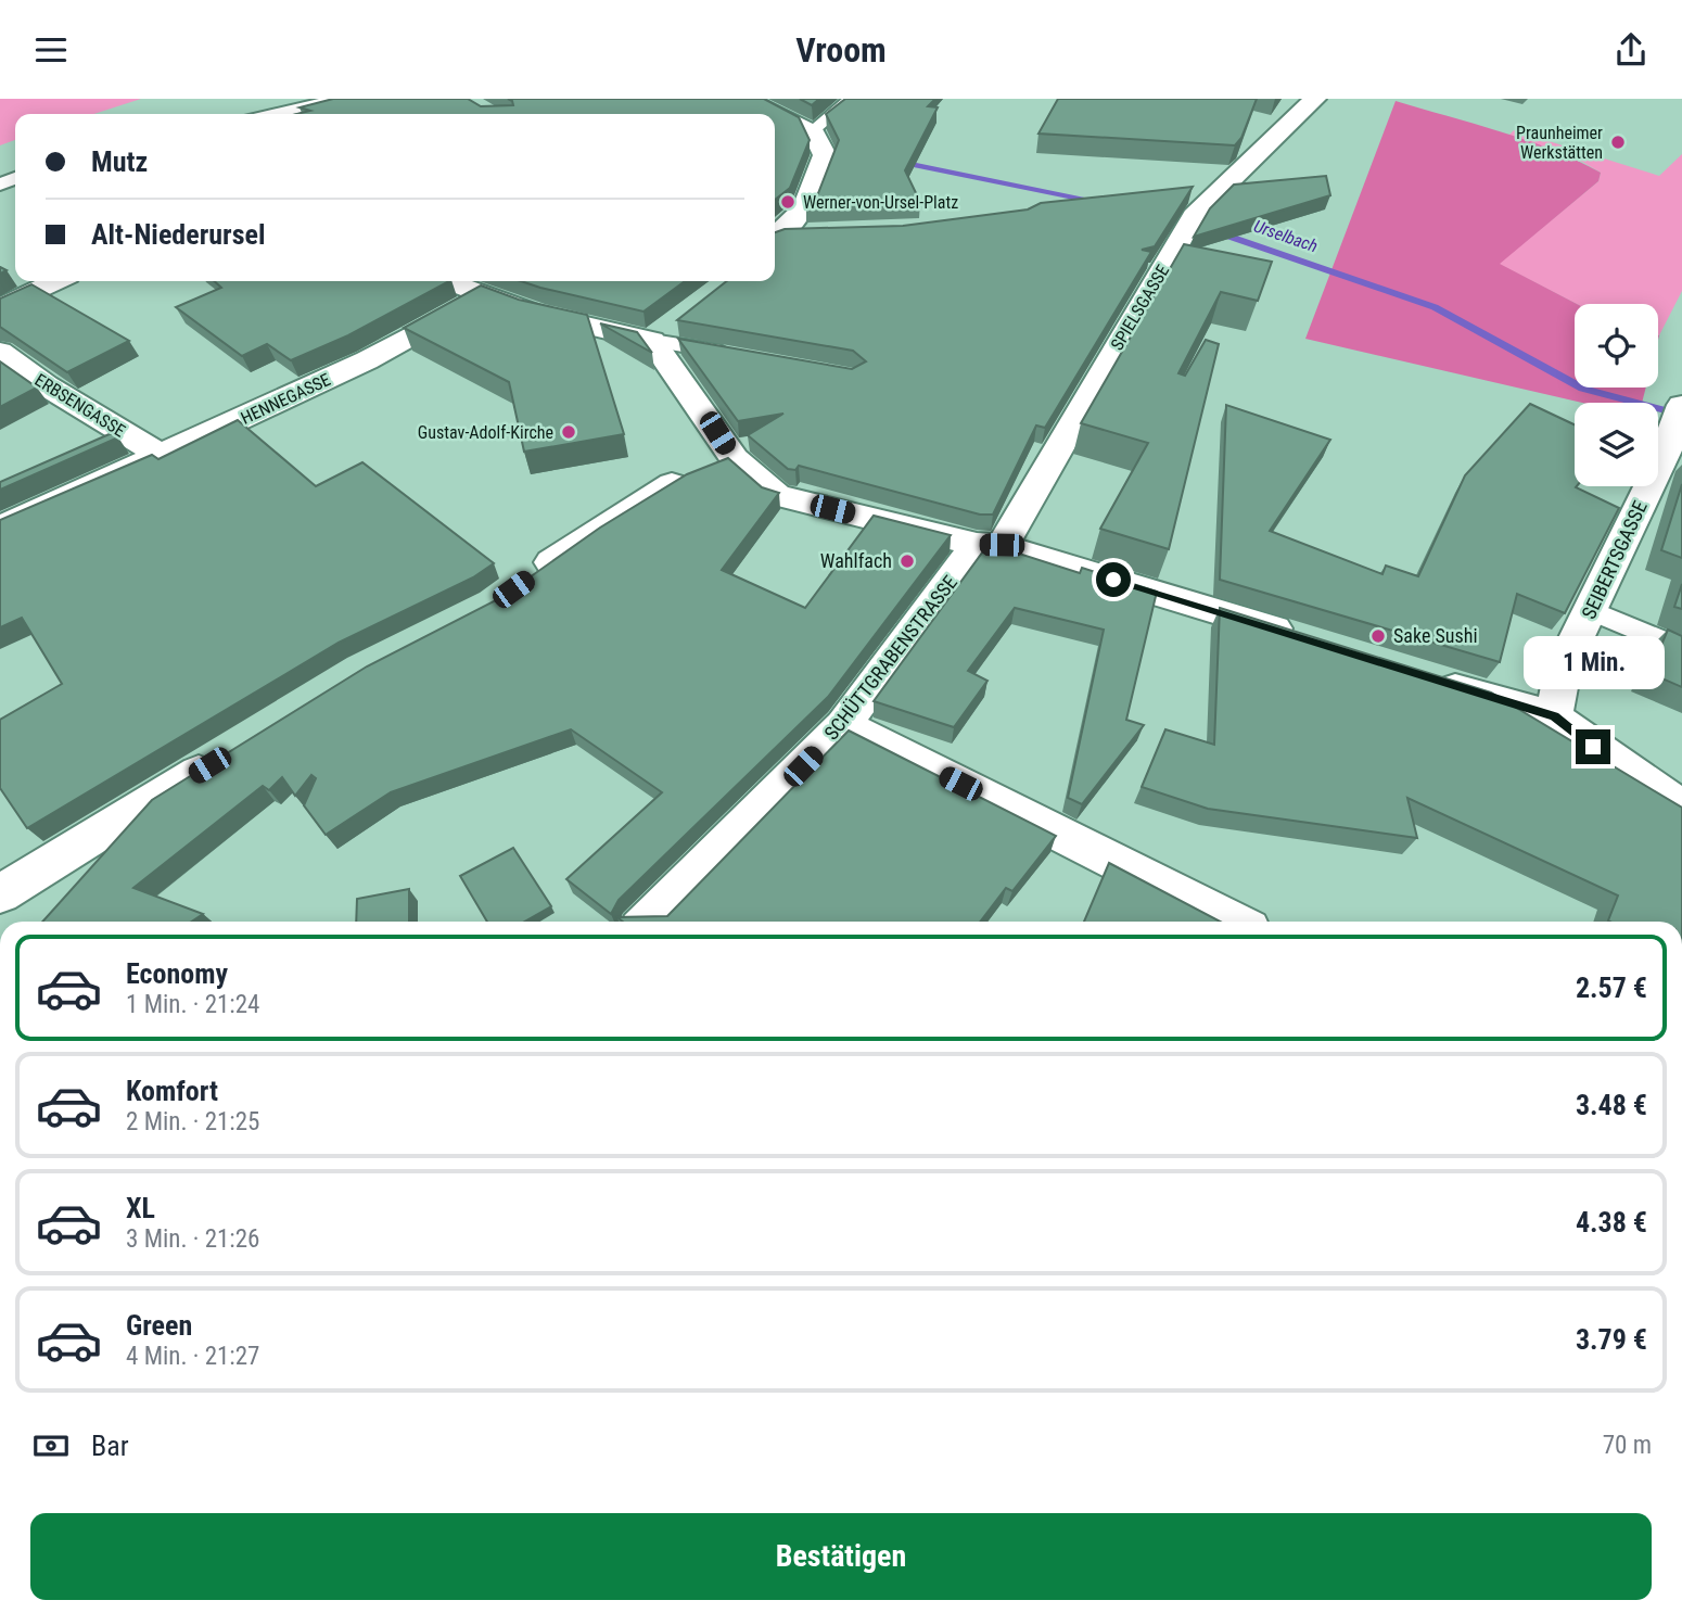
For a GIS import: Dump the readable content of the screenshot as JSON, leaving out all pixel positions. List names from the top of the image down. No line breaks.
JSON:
{"streets":{"street":["SPIELSGASSE","HENNEGASSE","ERBSENGASSE","SEIBERTSGASSE","SCHÜTTGRABENSTRASSE"]},"crossings":[["SPIELSGASSE","SCHÜTTGRABENSTRASSE"],["HENNEGASSE","ERBSENGASSE"]],"water":["Urselbach"],"places":["Praunheimer Werkstätten","Werner-von-Ursel-Platz","Gustav-Adolf-Kirche","Wahlfach","Sake Sushi"],"page":{"header":"Vroom","banner":["Mutz","Alt-Niederursel"],"bubble":"1 Min.","list":[{"name":"Economy","note":"1 Min. · 21:24","value":"2.57 €"},{"name":"Komfort","note":"2 Min. · 21:25","value":"3.48 €"},{"name":"XL","note":"3 Min. · 21:26","value":"4.38 €"},{"name":"Green","note":"4 Min. · 21:27","value":"3.79 €"}],"pay":["Bar","70 m"],"buttons":"Bestätigen"}}
